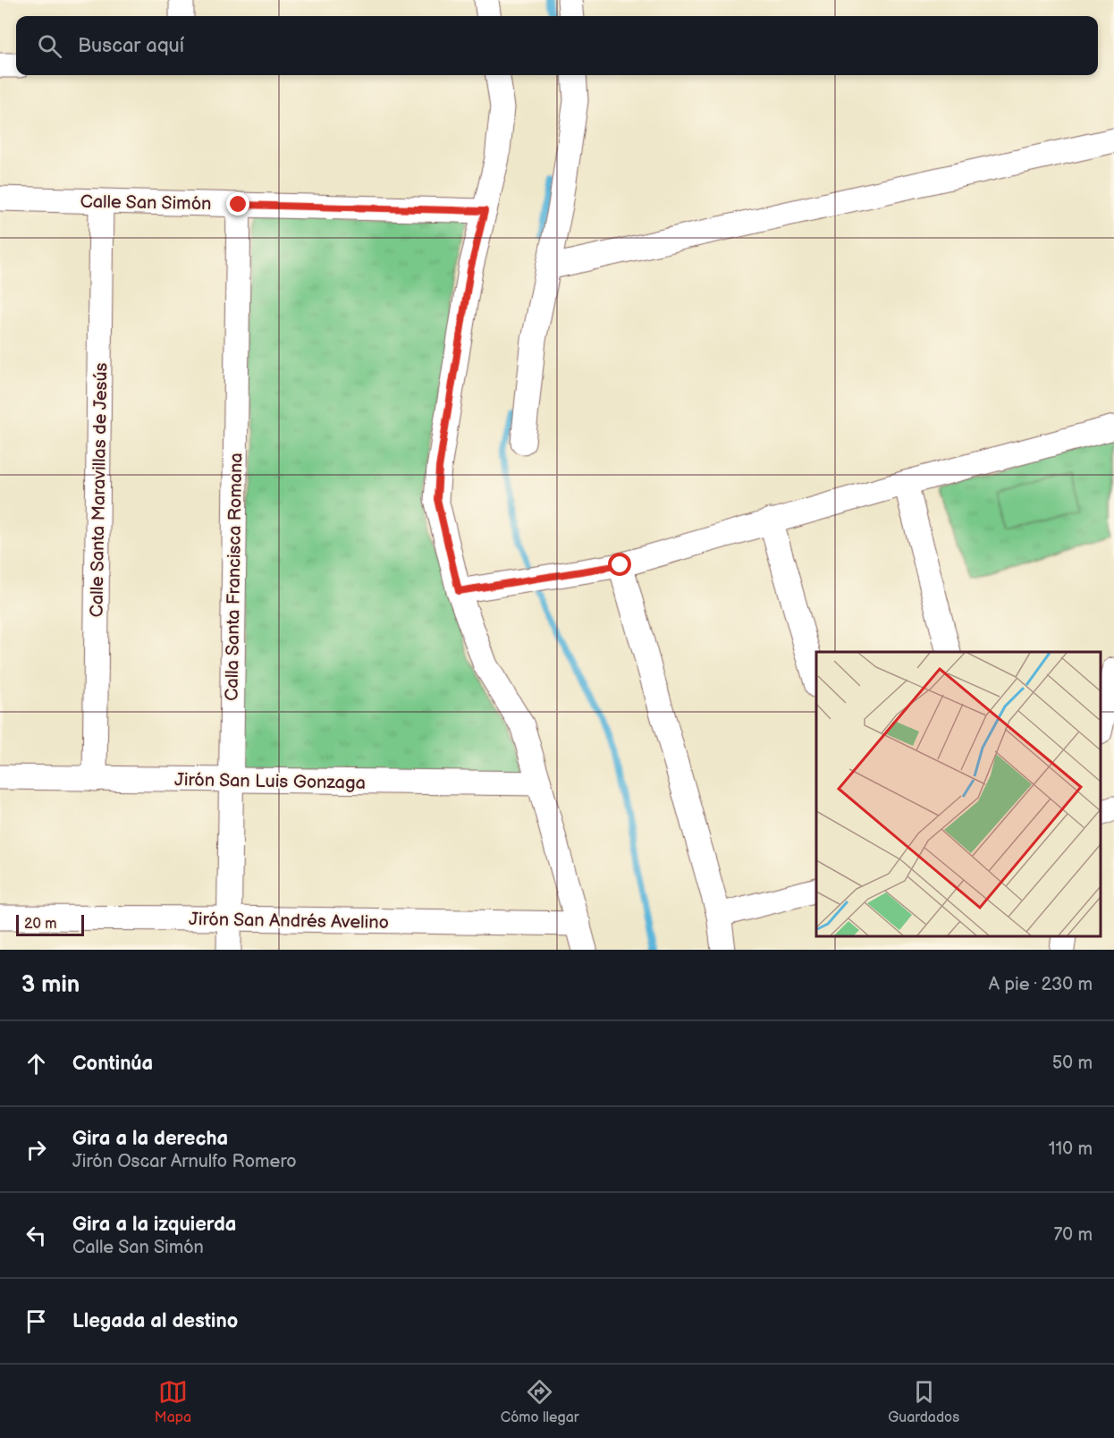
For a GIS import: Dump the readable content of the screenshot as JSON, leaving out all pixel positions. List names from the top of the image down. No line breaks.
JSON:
{"streets":{"street":["Calle San Simón","Calle Santa Maravillas de Jesús","Calla Santa Francisca Romana","Jirón San Luis Gonzaga","Jirón San Andrés Avelino"]},"crossings":[["Calle San Simón","Calle Santa Maravillas de Jesús"],["Calle San Simón","Calla Santa Francisca Romana"],["Calle Santa Maravillas de Jesús","Jirón San Luis Gonzaga"],["Calla Santa Francisca Romana","Jirón San Luis Gonzaga"],["Calla Santa Francisca Romana","Jirón San Andrés Avelino"]],"scale_bar":"20 m","page":{"search":"Buscar aquí","scale":"20 m","heading":["3 min","A pie · 230 m"],"list":[["Continúa","50 m"],["Gira a la derecha","Jirón Oscar Arnulfo Romero","110 m"],["Gira a la izquierda","Calle San Simón","70 m"],"Llegada al destino"],"nav":["Mapa","Cómo llegar","Guardados"]}}
